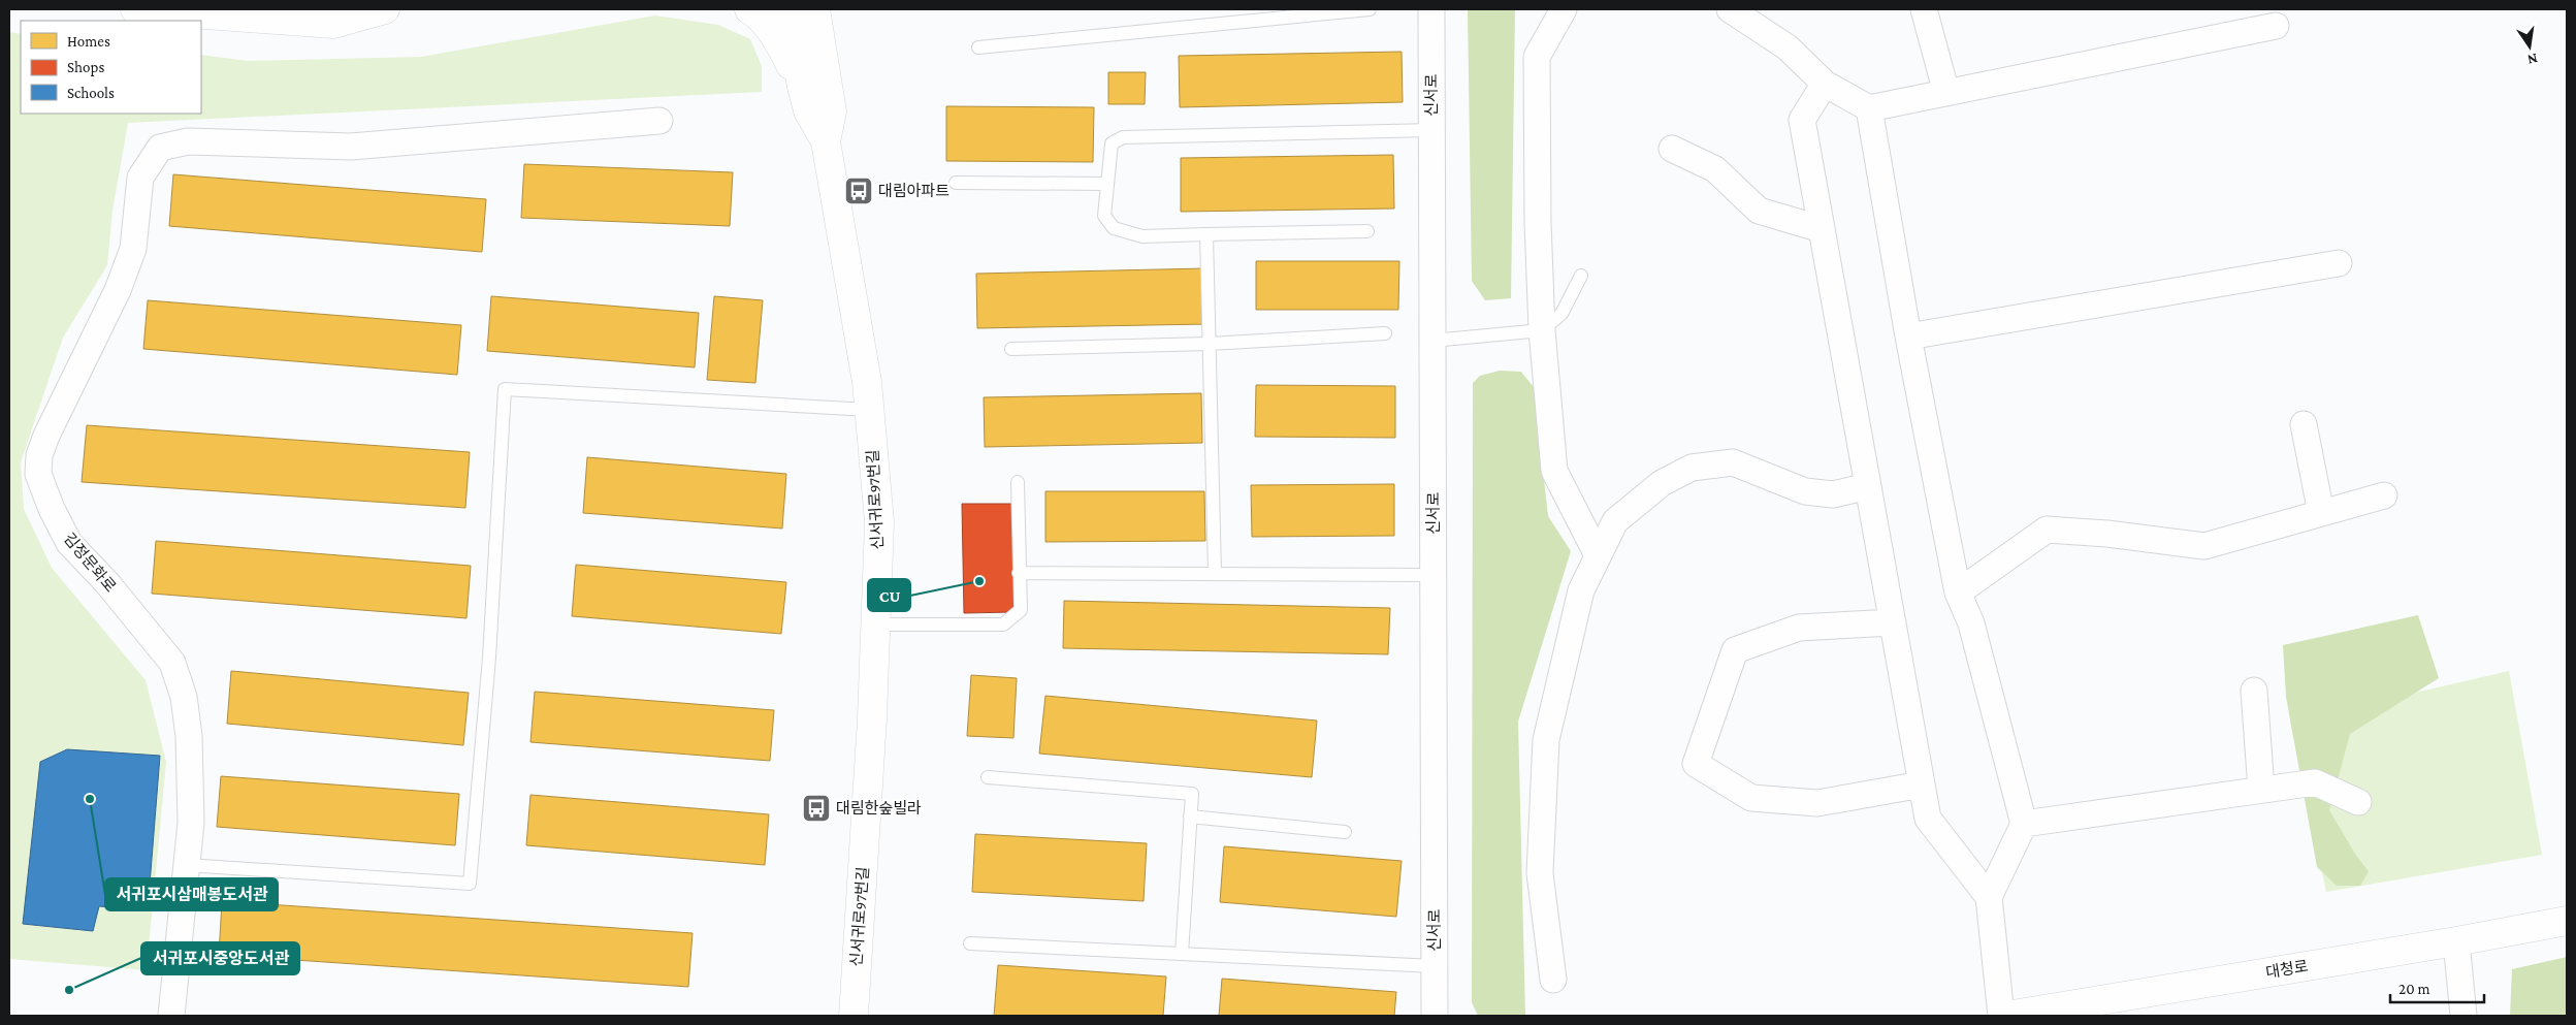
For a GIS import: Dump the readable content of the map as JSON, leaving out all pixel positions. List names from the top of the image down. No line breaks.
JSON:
{"streets":{"street":["신서로","신서귀로97번길","김정문화로","대청로"]},"places":{"bus stop":["대림아파트","대림한숲빌라"],"other":["CU","서귀포시삼매봉도서관","서귀포시중앙도서관"]},"legend":["Homes","Shops","Schools"],"scale_bar":"20 m","north":"bottom"}
